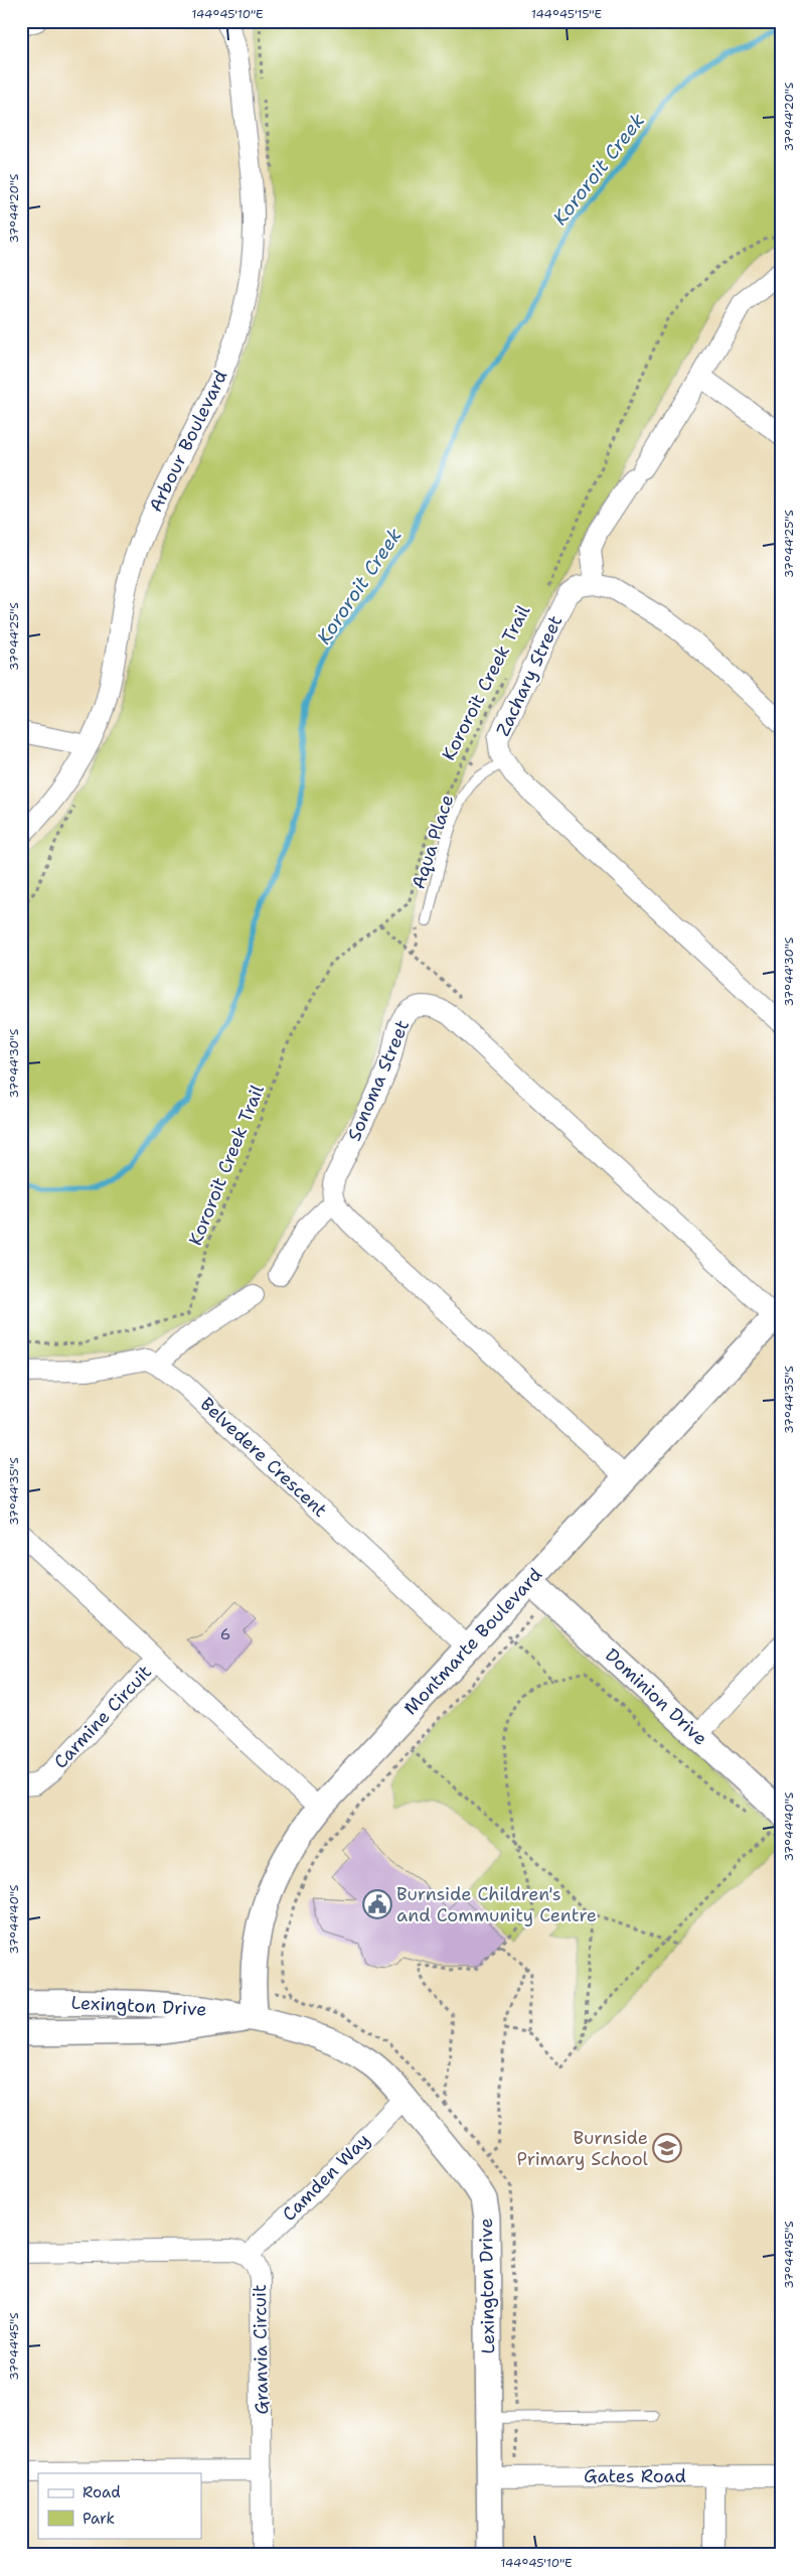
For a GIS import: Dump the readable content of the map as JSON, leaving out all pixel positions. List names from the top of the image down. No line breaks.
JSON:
{"streets":{"street":["Arbour Boulevard","Zachary Street","Sonoma Street","Belvedere Crescent","Montmarte Boulevard","Dominion Drive","Carmine Circuit","Lexington Drive","Camden Way","Granvia Circuit","Gates Road"],"lane":["Aqua Place"],"path":["Kororoit Creek Trail"]},"crossings":[["Zachary Street","Aqua Place"],["Sonoma Street","Montmarte Boulevard"],["Belvedere Crescent","Montmarte Boulevard"],["Montmarte Boulevard","Dominion Drive"],["Montmarte Boulevard","Lexington Drive"],["Lexington Drive","Camden Way"],["Lexington Drive","Gates Road"],["Camden Way","Granvia Circuit"]],"water":["Kororoit Creek"],"places":{"public building":["Burnside Children's and Community Centre"],"school or university":["Burnside Primary School"]},"house_numbers":["6"],"legend":["Road","Park"],"coordinates":["144°45'10\"E","144°45'15\"E","37°44'20\"S","37°44'25\"S","37°44'30\"S","37°44'35\"S","37°44'40\"S","37°44'45\"S"]}
